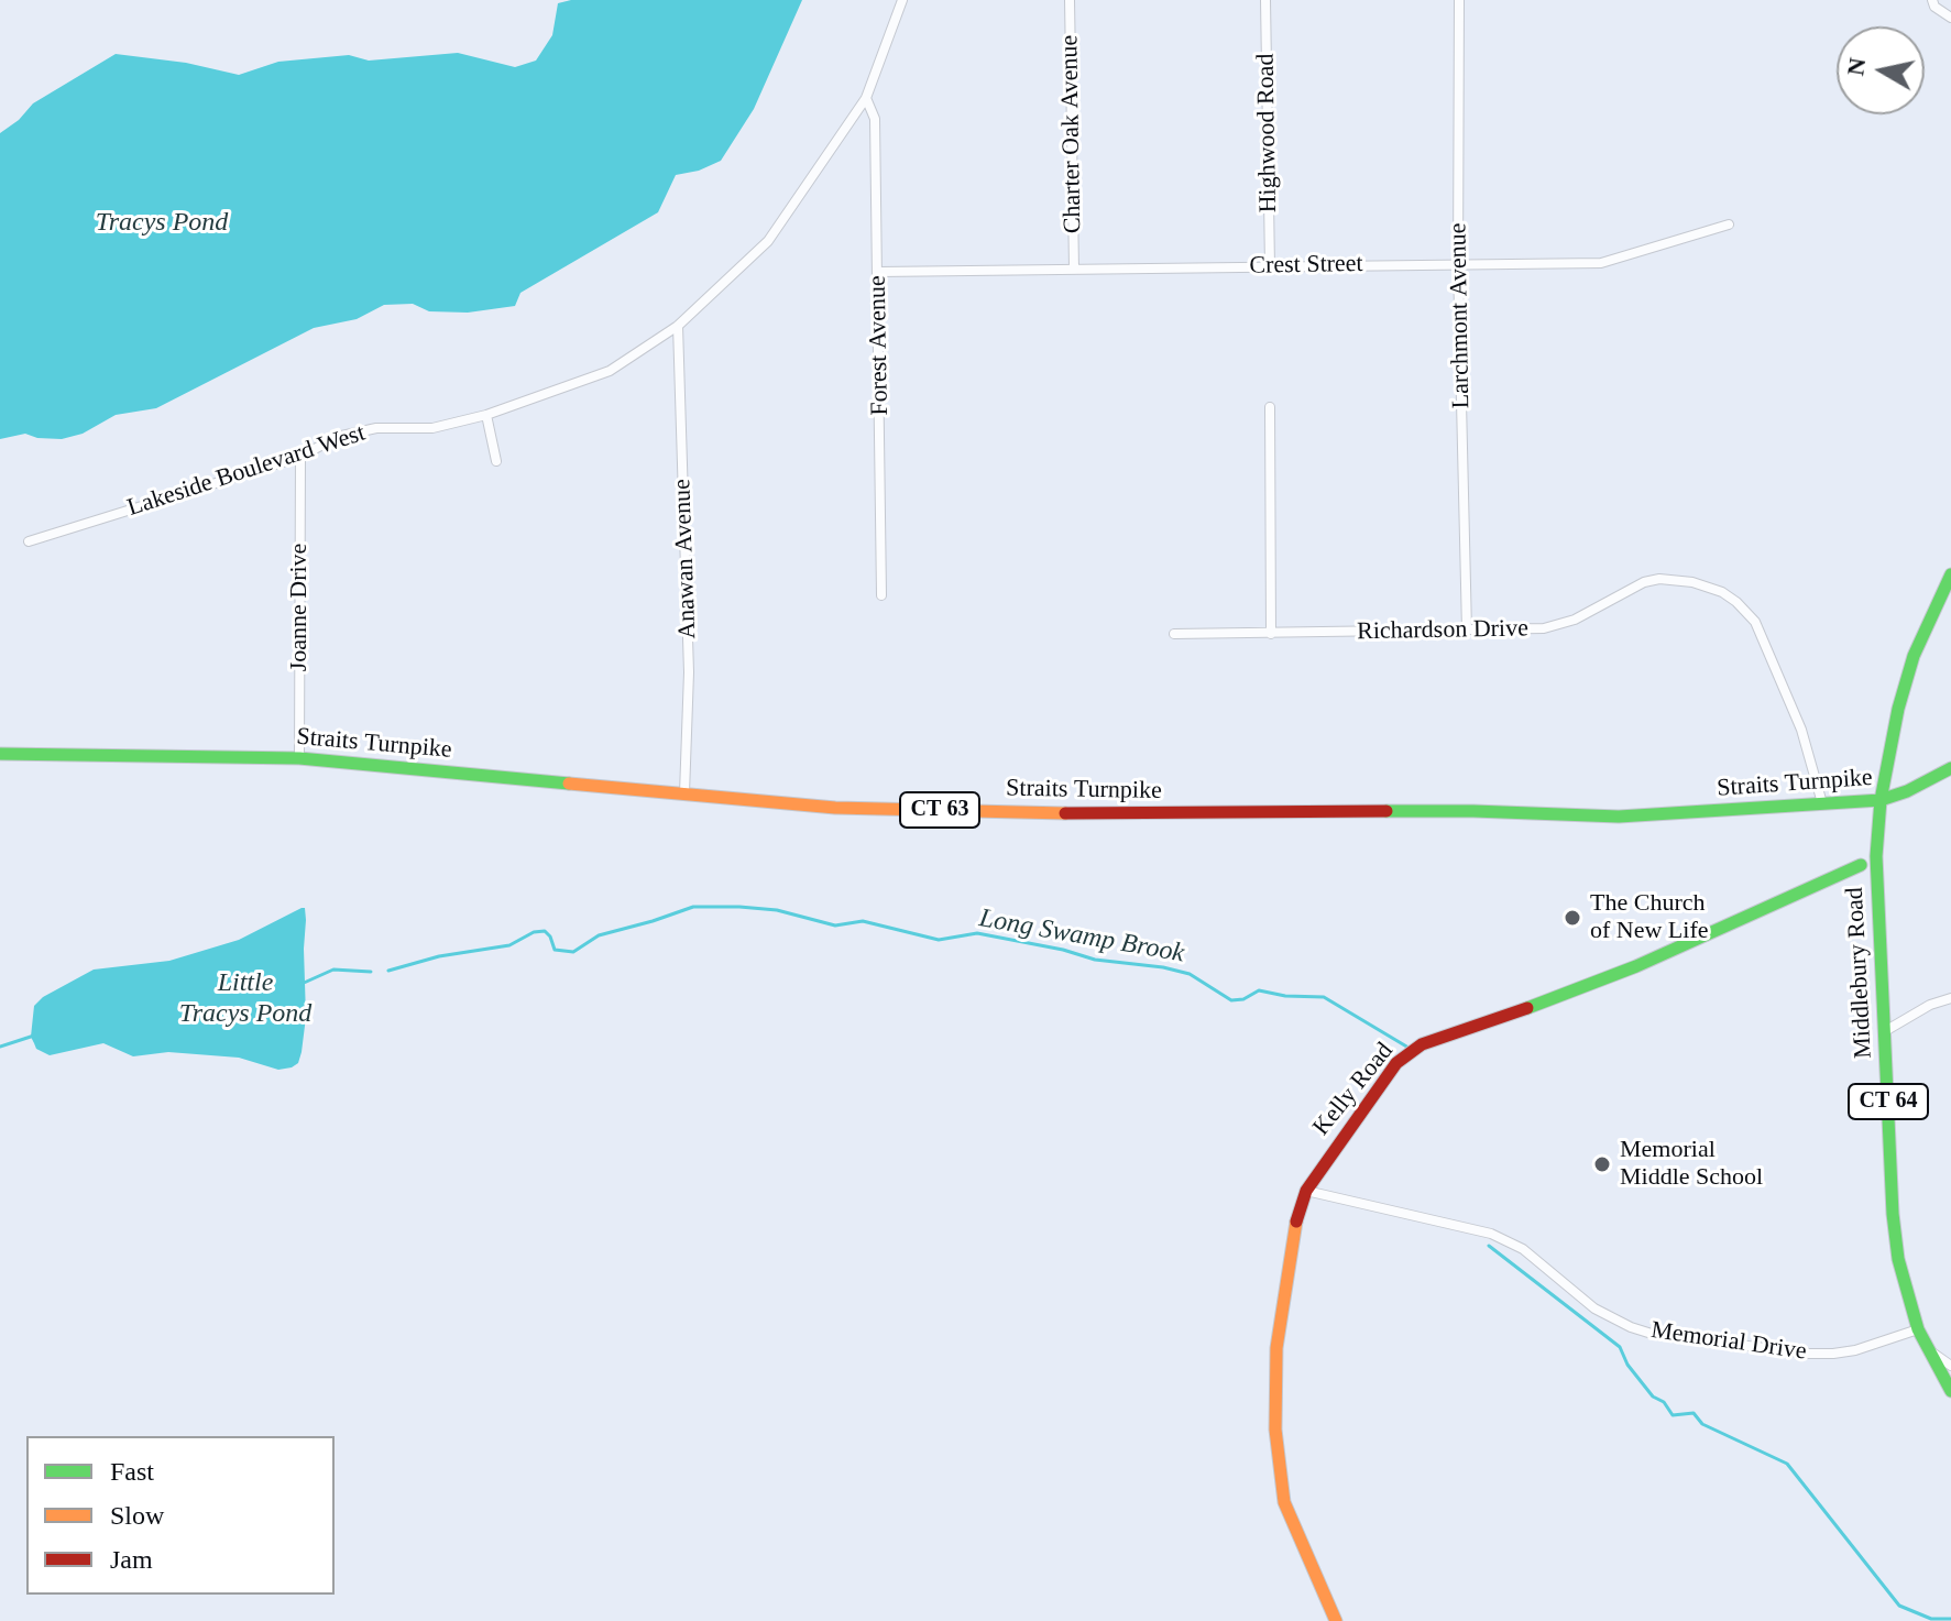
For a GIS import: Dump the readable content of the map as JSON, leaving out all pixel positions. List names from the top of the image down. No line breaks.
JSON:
{"streets":{"main road":["Straits Turnpike","CT 63","Middlebury Road","Kelly Road","CT 64"],"street":["Highwood Road","Charter Oak Avenue","Crest Street","Larchmont Avenue","Forest Avenue","Lakeside Boulevard West","Anawan Avenue","Joanne Drive","Richardson Drive","Memorial Drive"]},"crossings":[["Highwood Road","Crest Street"],["Charter Oak Avenue","Crest Street"],["Crest Street","Larchmont Avenue"],["Crest Street","Forest Avenue"],["Larchmont Avenue","Richardson Drive"],["Forest Avenue","Lakeside Boulevard West"],["Lakeside Boulevard West","Anawan Avenue"],["Lakeside Boulevard West","Joanne Drive"],["Anawan Avenue","Straits Turnpike"],["Joanne Drive","Straits Turnpike"],["Richardson Drive","Straits Turnpike"],["Straits Turnpike","Middlebury Road"],["Middlebury Road","Memorial Drive"],["Kelly Road","Memorial Drive"]],"water":["Tracys Pond","Long Swamp Brook","Little Tracys Pond"],"places":["The Church of New Life","Memorial Middle School"],"legend":["Fast","Slow","Jam"],"north":"left"}
